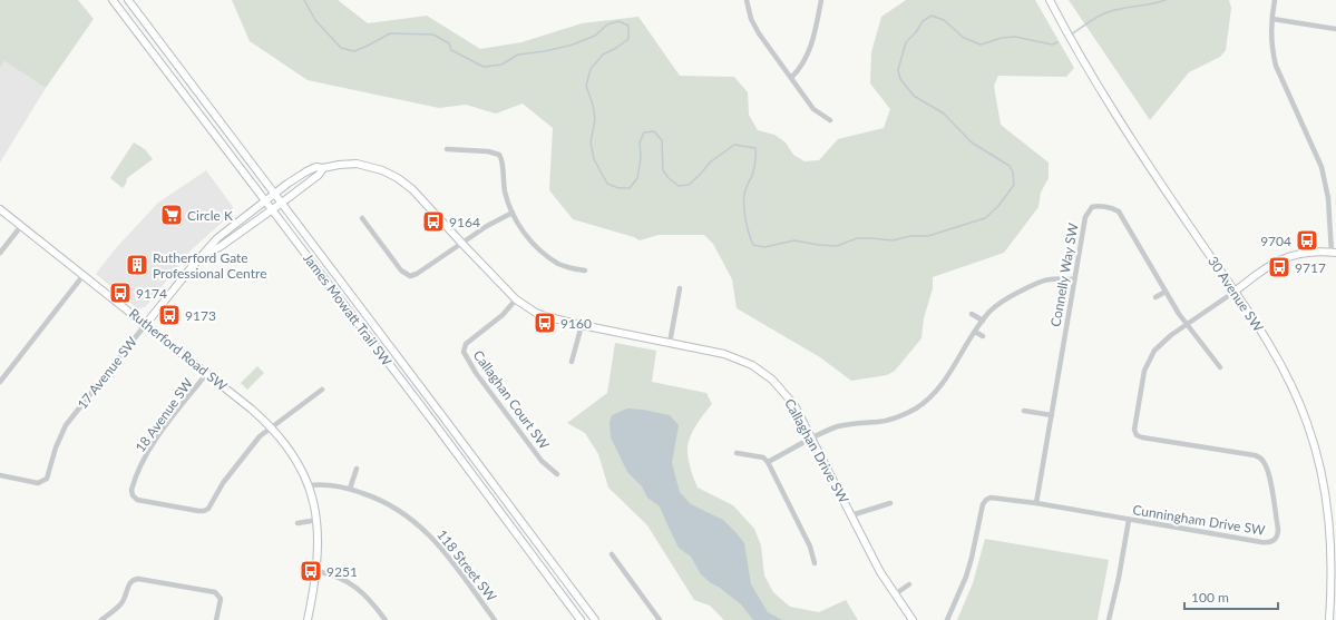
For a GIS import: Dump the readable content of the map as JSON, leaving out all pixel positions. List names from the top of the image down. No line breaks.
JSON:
{"streets":{"main road":["30 Avenue SW","James Mowatt Trail SW","Rutherford Road SW","17 Avenue SW","Callaghan Drive SW"],"street":["Connelly Way SW","Callaghan Court SW","18 Avenue SW","Cunningham Drive SW","118 Street SW"]},"crossings":[["Connelly Way SW","Cunningham Drive SW"],["30 Avenue SW","Cunningham Drive SW"],["James Mowatt Trail SW","17 Avenue SW"],["James Mowatt Trail SW","Callaghan Drive SW"],["Rutherford Road SW","17 Avenue SW"],["Rutherford Road SW","18 Avenue SW"],["Rutherford Road SW","118 Street SW"],["17 Avenue SW","Callaghan Drive SW"],["Callaghan Court SW","Callaghan Drive SW"]],"places":{"supermarket":["Circle K"],"bus stop":["9164","9704","9717","9174","9173","9160","9251"],"building":["Rutherford Gate Professional Centre"]},"scale_bar":"100 m"}
